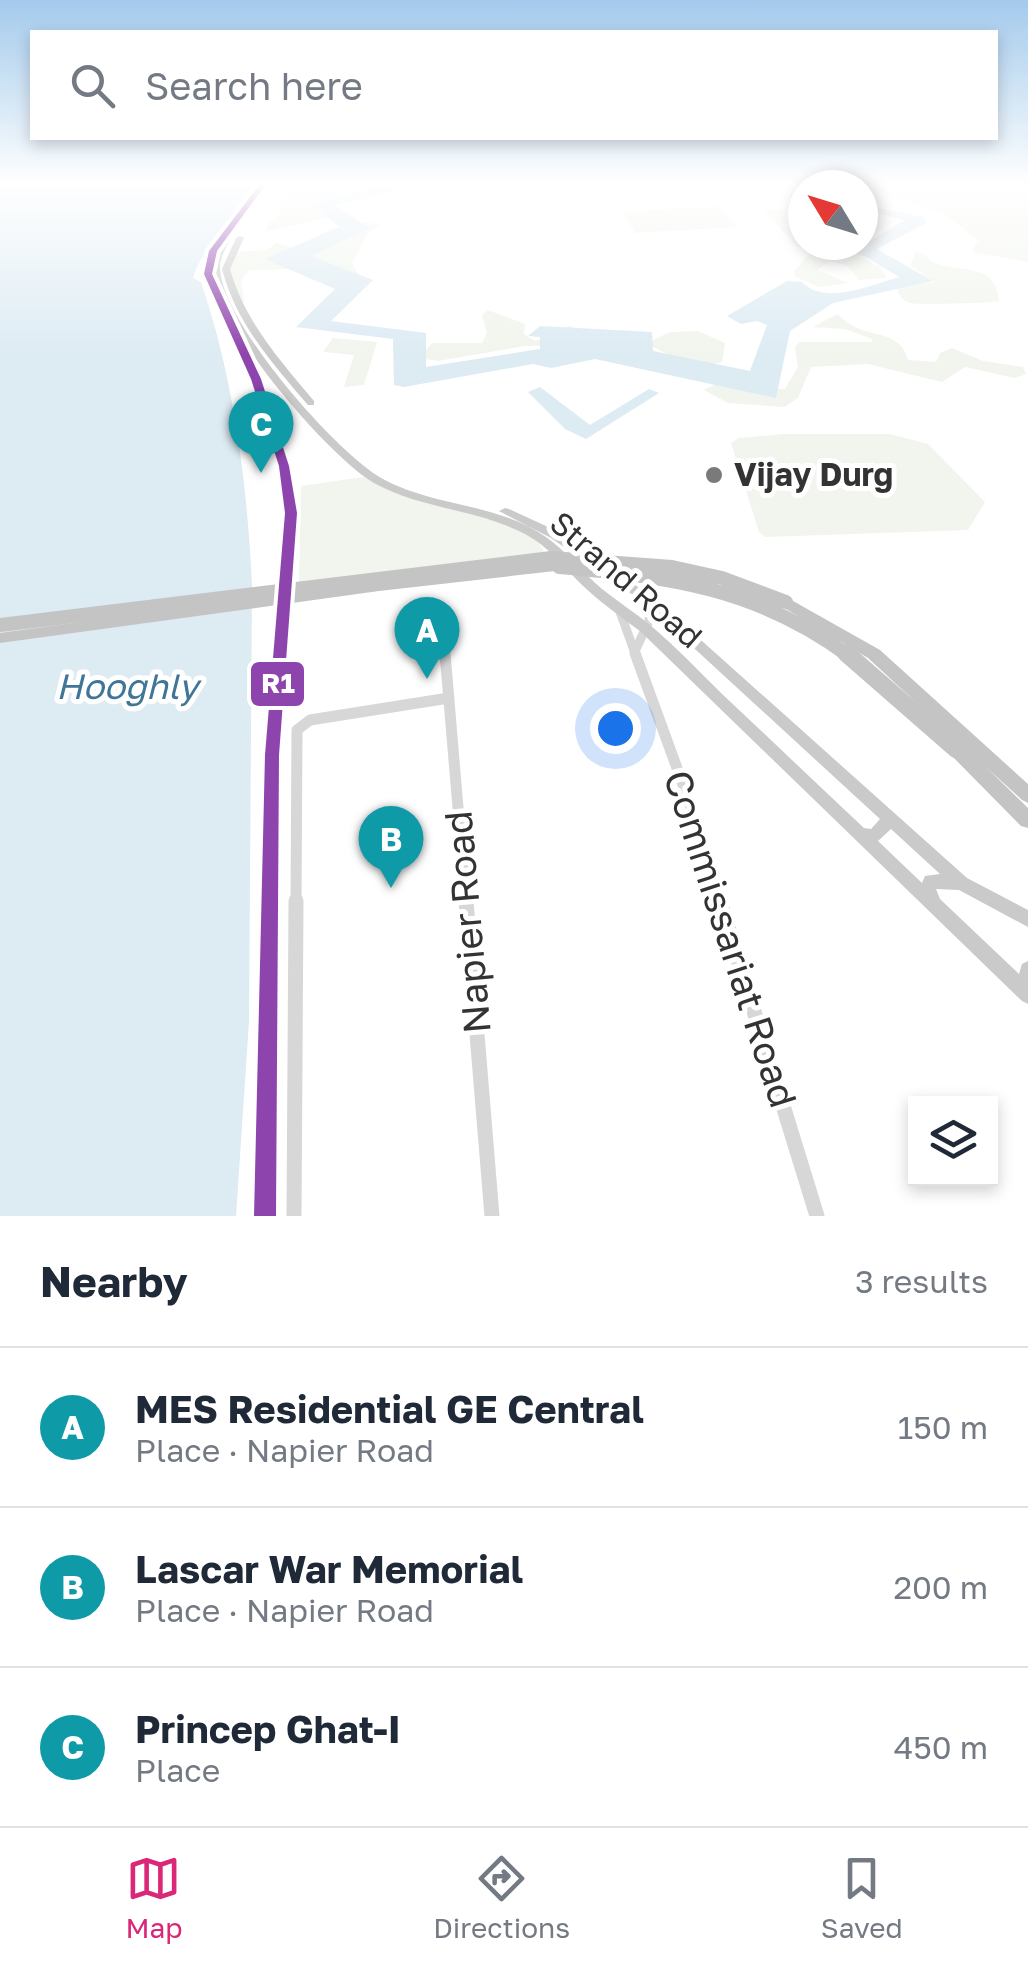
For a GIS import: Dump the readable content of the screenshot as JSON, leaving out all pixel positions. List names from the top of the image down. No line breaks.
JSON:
{"streets":{"main road":["Strand Road"],"street":["Napier Road","Commissariat Road"]},"crossings":[["Strand Road","Commissariat Road"]],"water":["Hooghly"],"places":["Vijay Durg"],"lines":["transit line R1"],"north":"top left","page":{"search":"Search here","pins":["C","A","B"],"heading":["Nearby","3 results"],"list":[{"mark":"A","name":"MES Residential GE Central","note":"Place · Napier Road","value":"150 m"},{"mark":"B","name":"Lascar War Memorial","note":"Place · Napier Road","value":"200 m"},{"mark":"C","name":"Princep Ghat-I","note":"Place","value":"450 m"}],"nav":["Map","Directions","Saved"]}}
